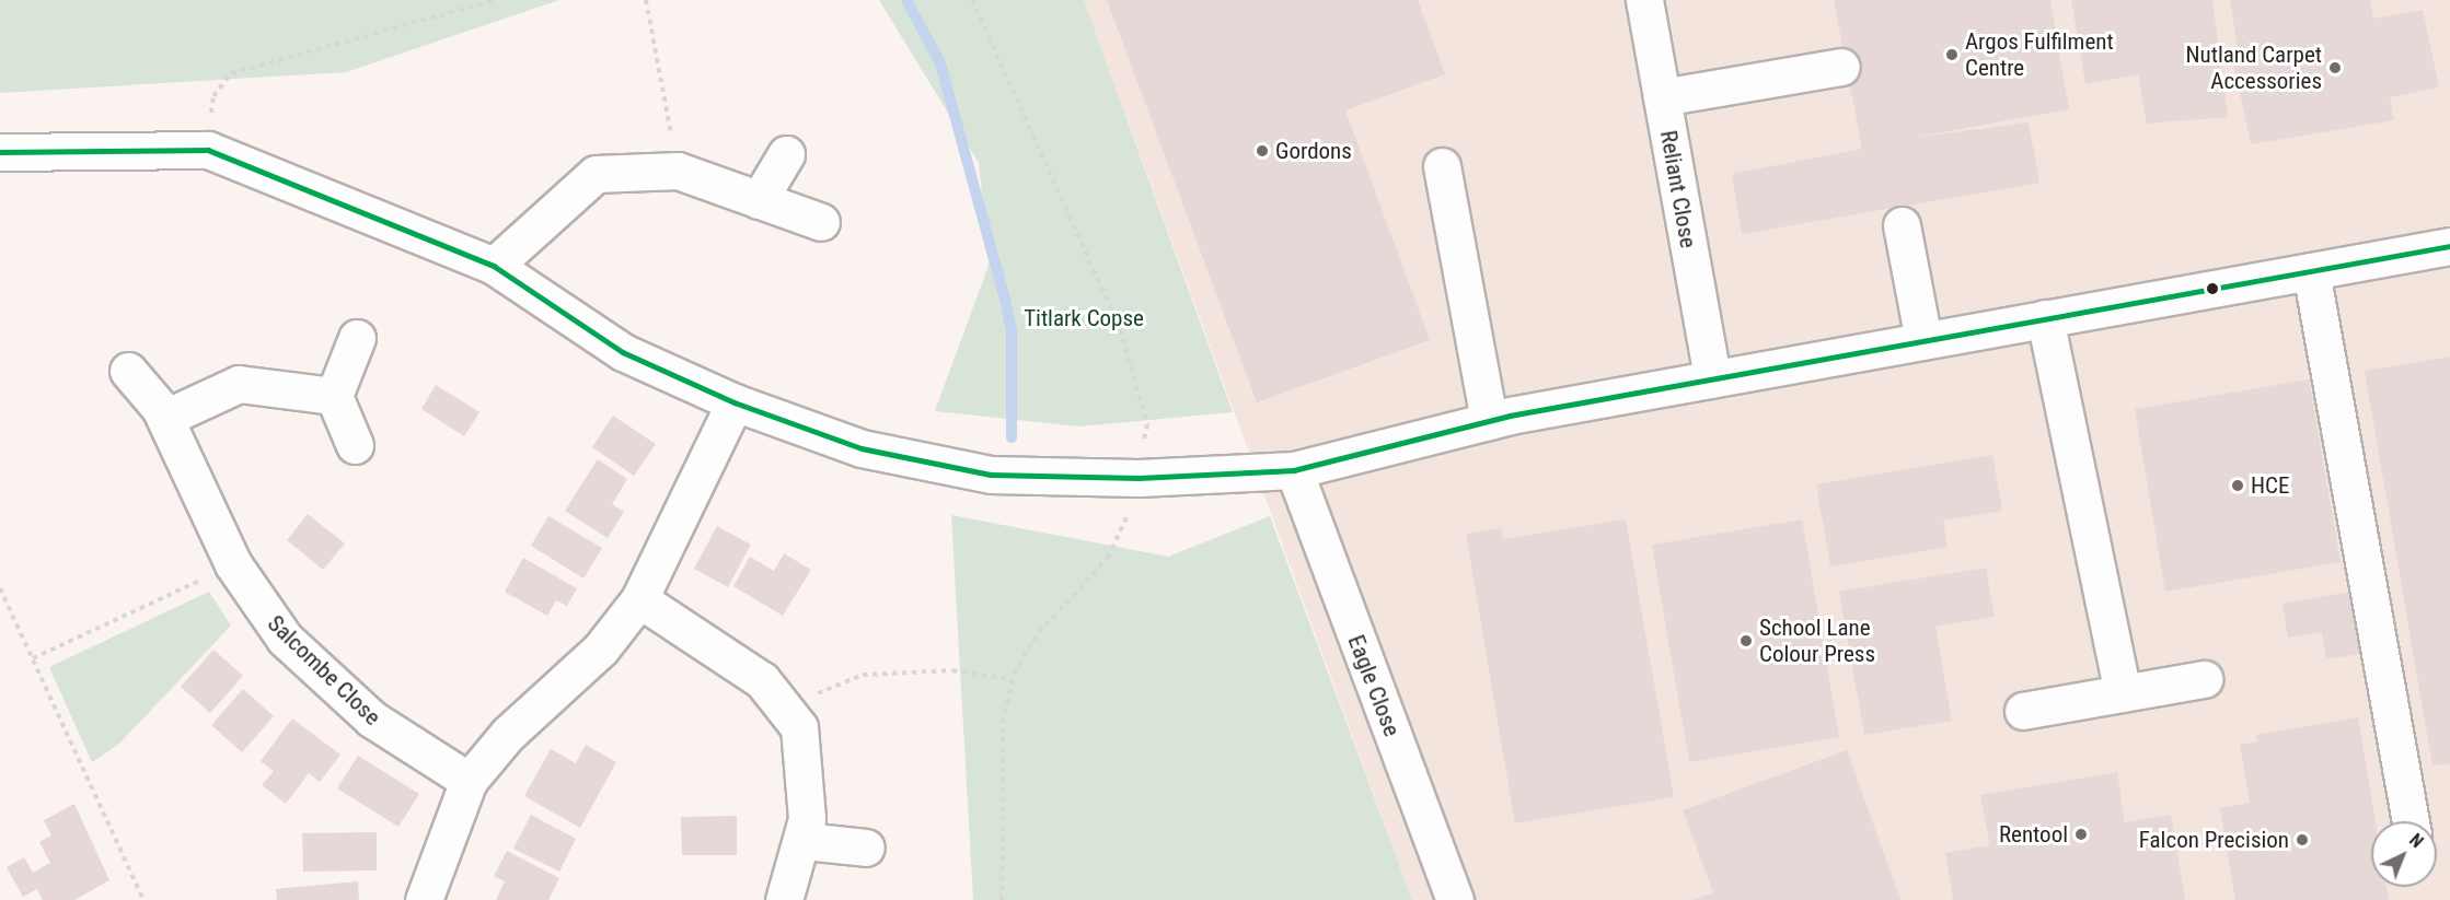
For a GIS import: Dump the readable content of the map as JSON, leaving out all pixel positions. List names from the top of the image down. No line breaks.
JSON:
{"streets":{"street":["Reliant Close","Salcombe Close","Eagle Close"]},"parks":["Titlark Copse"],"places":["Argos Fulfilment Centre","Nutland Carpet Accessories","Gordons","HCE","School Lane Colour Press","Rentool","Falcon Precision"],"north":"top right"}
